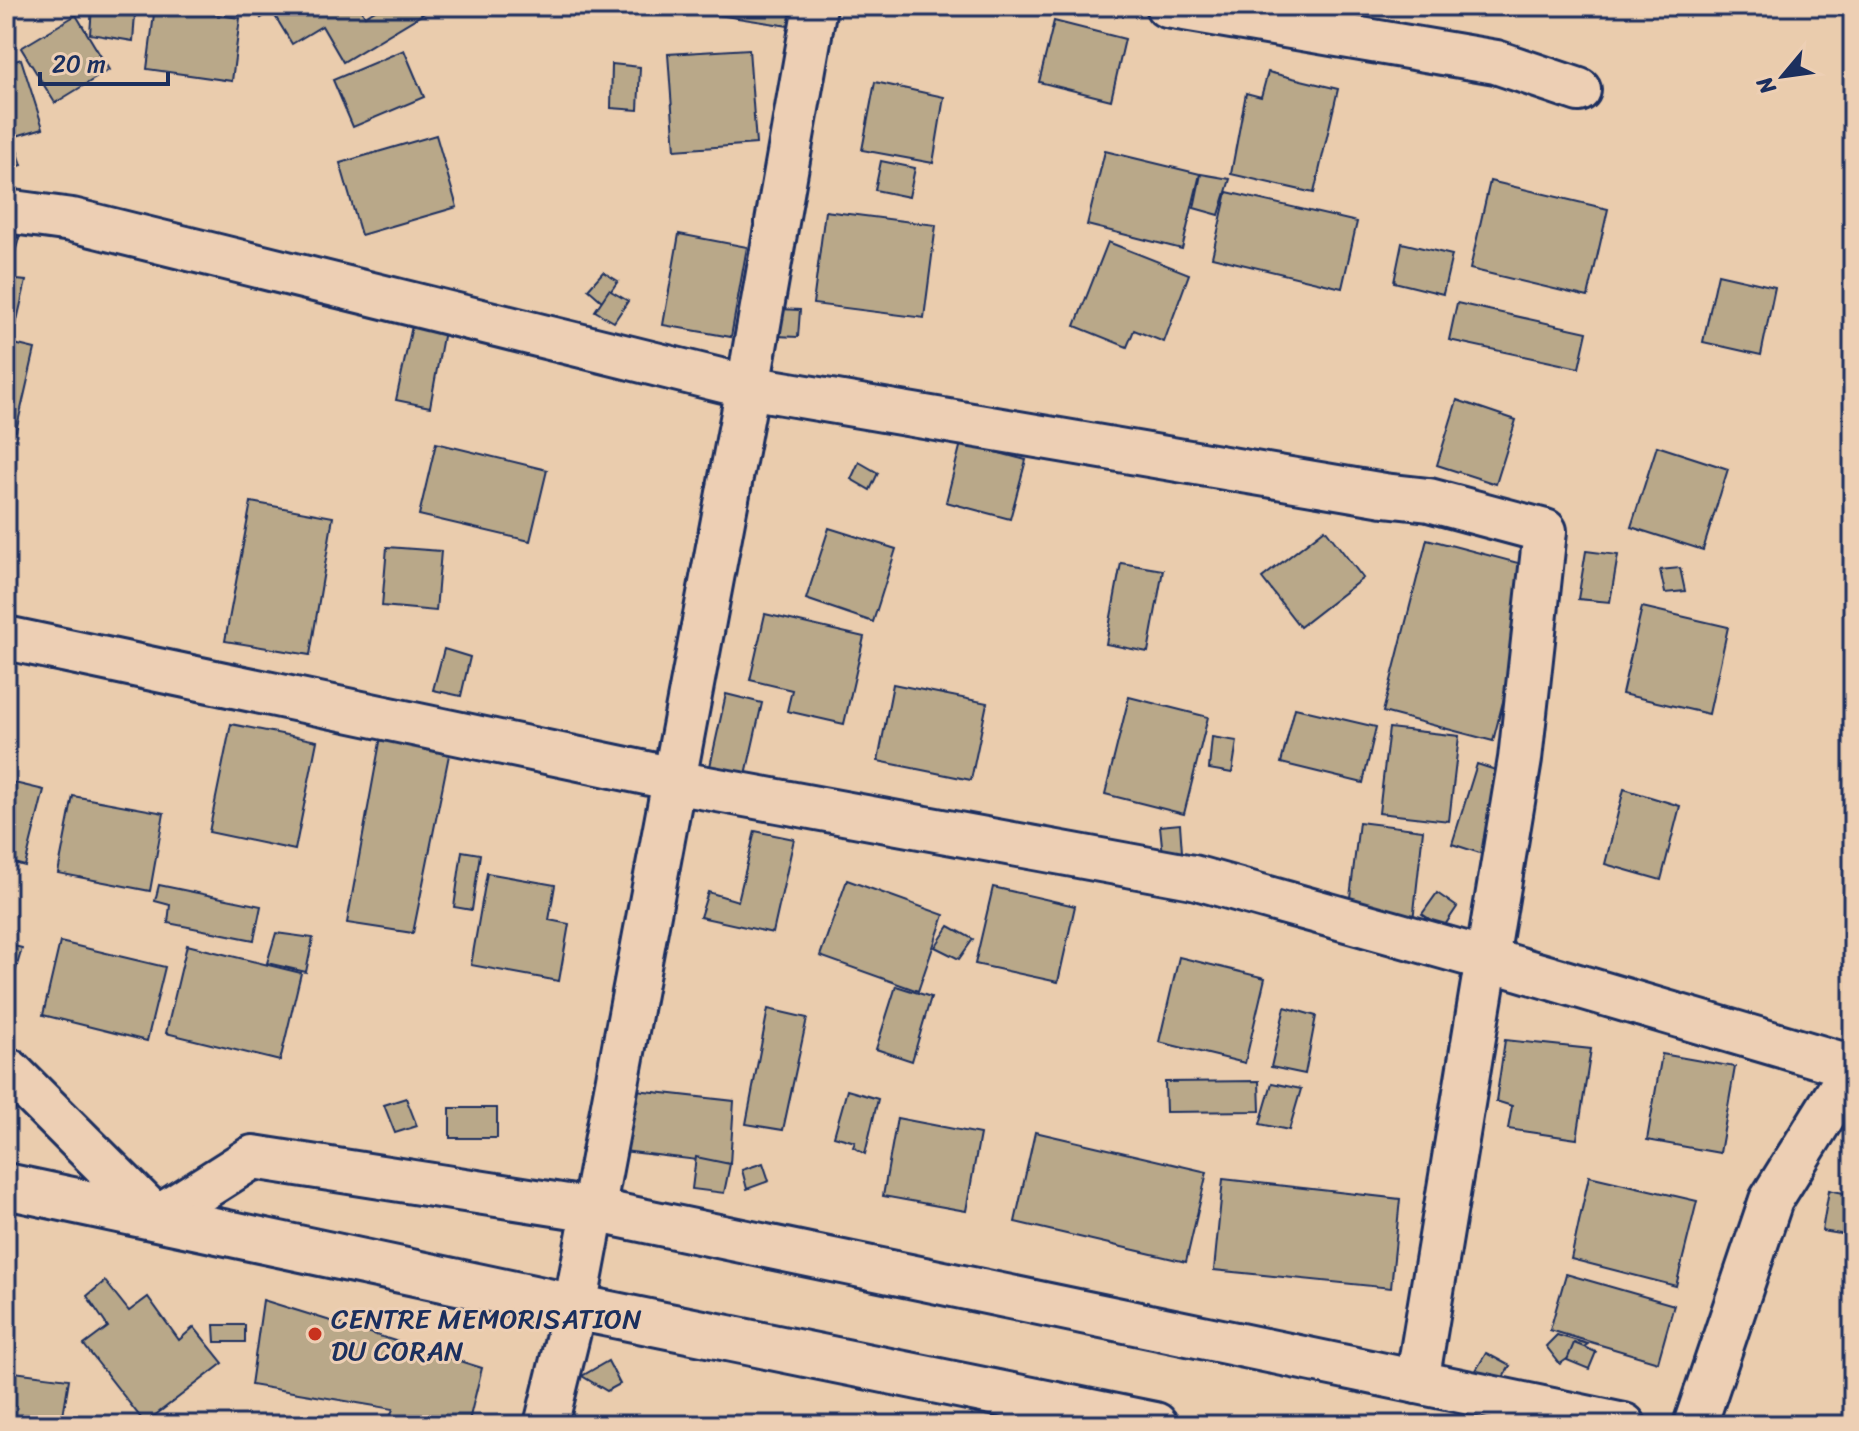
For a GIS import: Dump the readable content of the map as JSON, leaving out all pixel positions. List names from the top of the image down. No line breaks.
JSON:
{"places":["CENTRE MEMORISATION DU CORAN"],"scale_bar":"20 m","north":"bottom left"}
